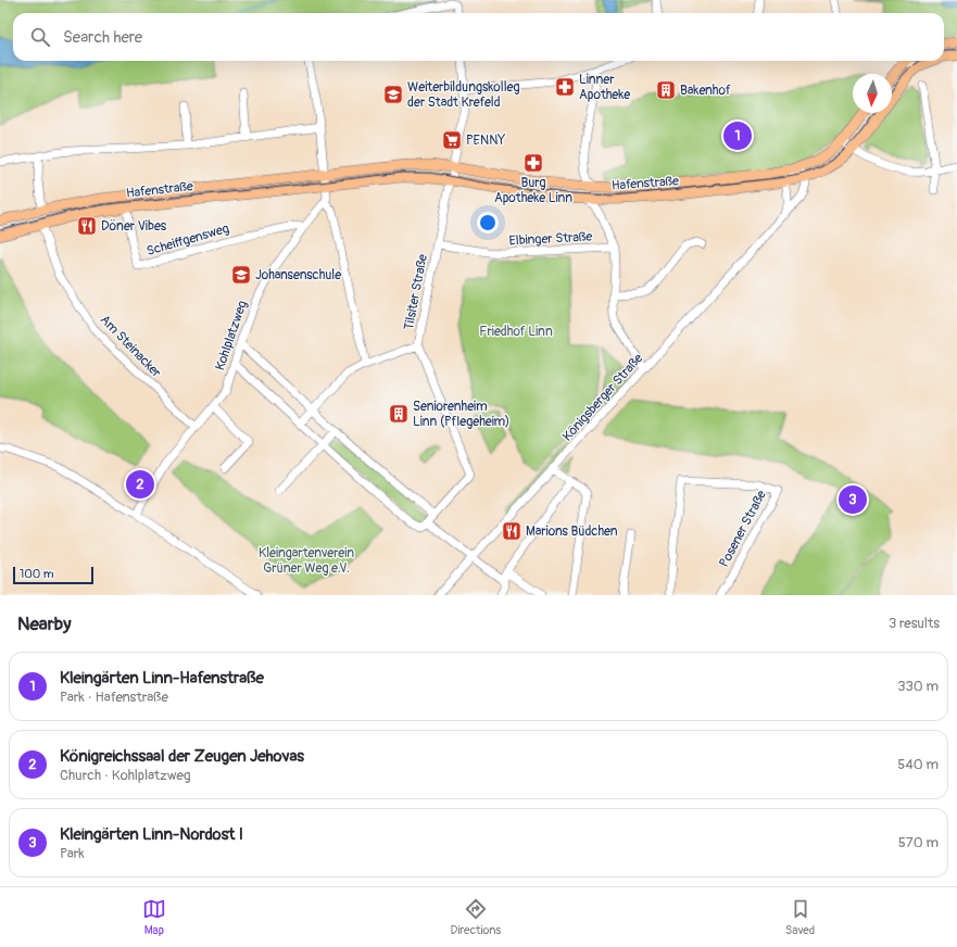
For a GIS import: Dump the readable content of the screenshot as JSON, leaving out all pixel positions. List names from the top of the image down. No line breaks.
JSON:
{"streets":{"main road":["Hafenstraße"],"street":["Elbinger Straße","Scheiffgensweg","Tilsiter Straße","Kohlplatzweg","Am Steinacker","Königsberger Straße","Posener Straße"]},"crossings":[["Hafenstraße","Scheiffgensweg"],["Hafenstraße","Tilsiter Straße"],["Hafenstraße","Am Steinacker"],["Hafenstraße","Königsberger Straße"],["Elbinger Straße","Tilsiter Straße"],["Scheiffgensweg","Kohlplatzweg"],["Kohlplatzweg","Am Steinacker"]],"parks":["Friedhof Linn","Kleingartenverein Grüner Weg e.V."],"places":{"pharmacy":["Linner Apotheke","Burg Apotheke Linn"],"building":["Bakenhof","Seniorenheim Linn (Pflegeheim)"],"school or university":["Weiterbildungskolleg der Stadt Krefeld","Johansenschule"],"supermarket":["PENNY"],"restaurant":["Döner Vibes","Marions Büdchen"]},"scale_bar":"100 m","north":"bottom","page":{"search":"Search here","pins":["1","2","3"],"scale":"100 m","heading":["Nearby","3 results"],"list":[{"mark":"1","name":"Kleingärten Linn-Hafenstraße","note":"Park · Hafenstraße","value":"330 m"},{"mark":"2","name":"Königreichssaal der Zeugen Jehovas","note":"Church · Kohlplatzweg","value":"540 m"},{"mark":"3","name":"Kleingärten Linn-Nordost I","note":"Park","value":"570 m"}],"nav":["Map","Directions","Saved"]}}
